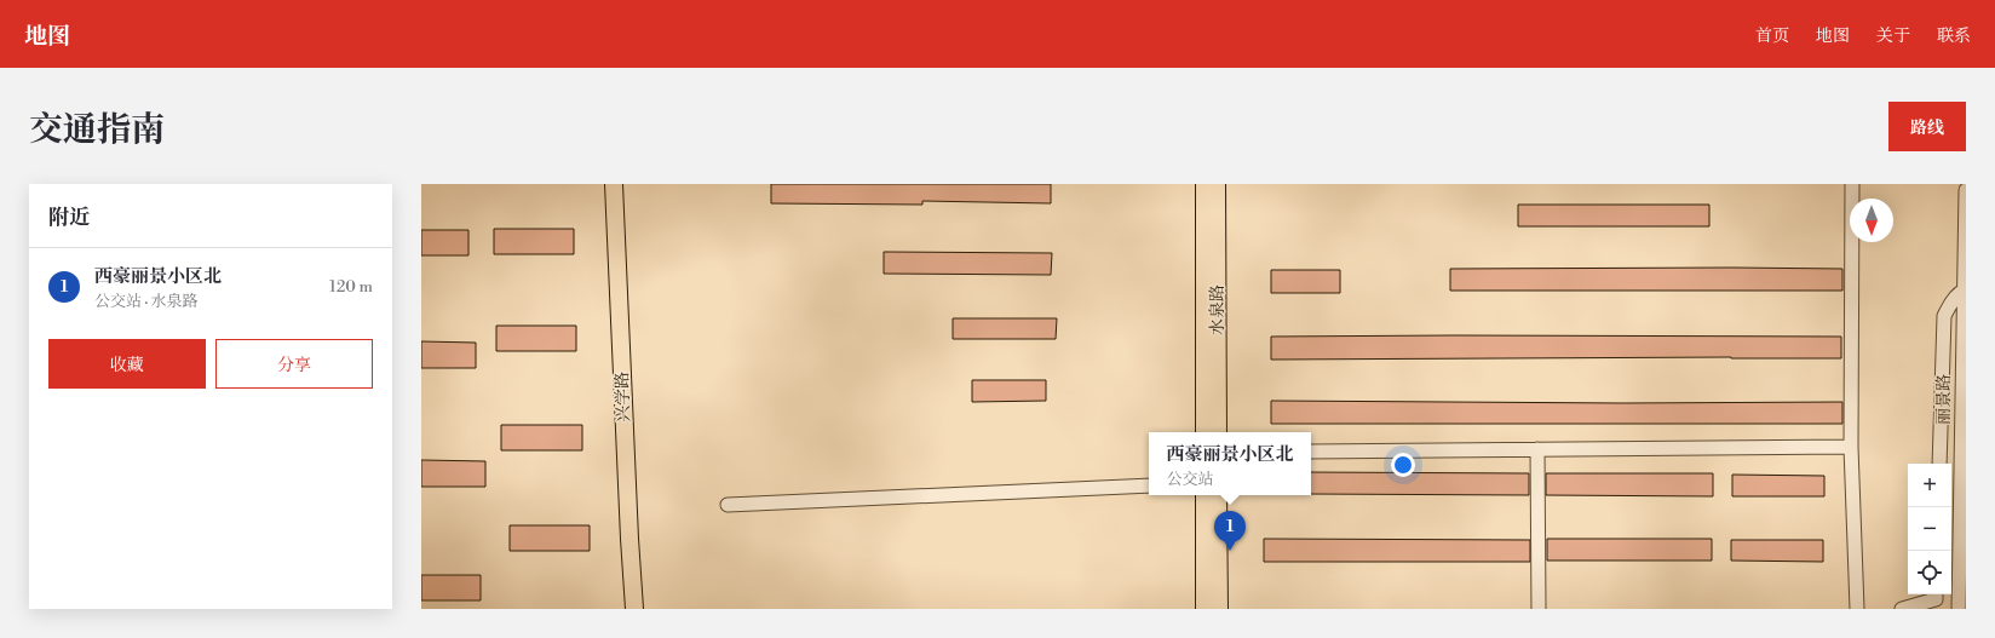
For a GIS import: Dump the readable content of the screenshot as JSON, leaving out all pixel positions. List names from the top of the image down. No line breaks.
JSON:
{"streets":{"main road":["水泉路","兴学路"],"street":["丽景路"]},"north":"bottom","page":{"header":"地图","nav":["首页","地图","关于","联系"],"title":"交通指南","buttons":["路线",["收藏","分享"]],"heading":"附近","list":[{"mark":"1","name":"西豪丽景小区北","note":"公交站 · 水泉路","value":"120 m"}],"popup":["西豪丽景小区北","公交站"],"map_buttons":["+","−"],"pins":"1"}}
